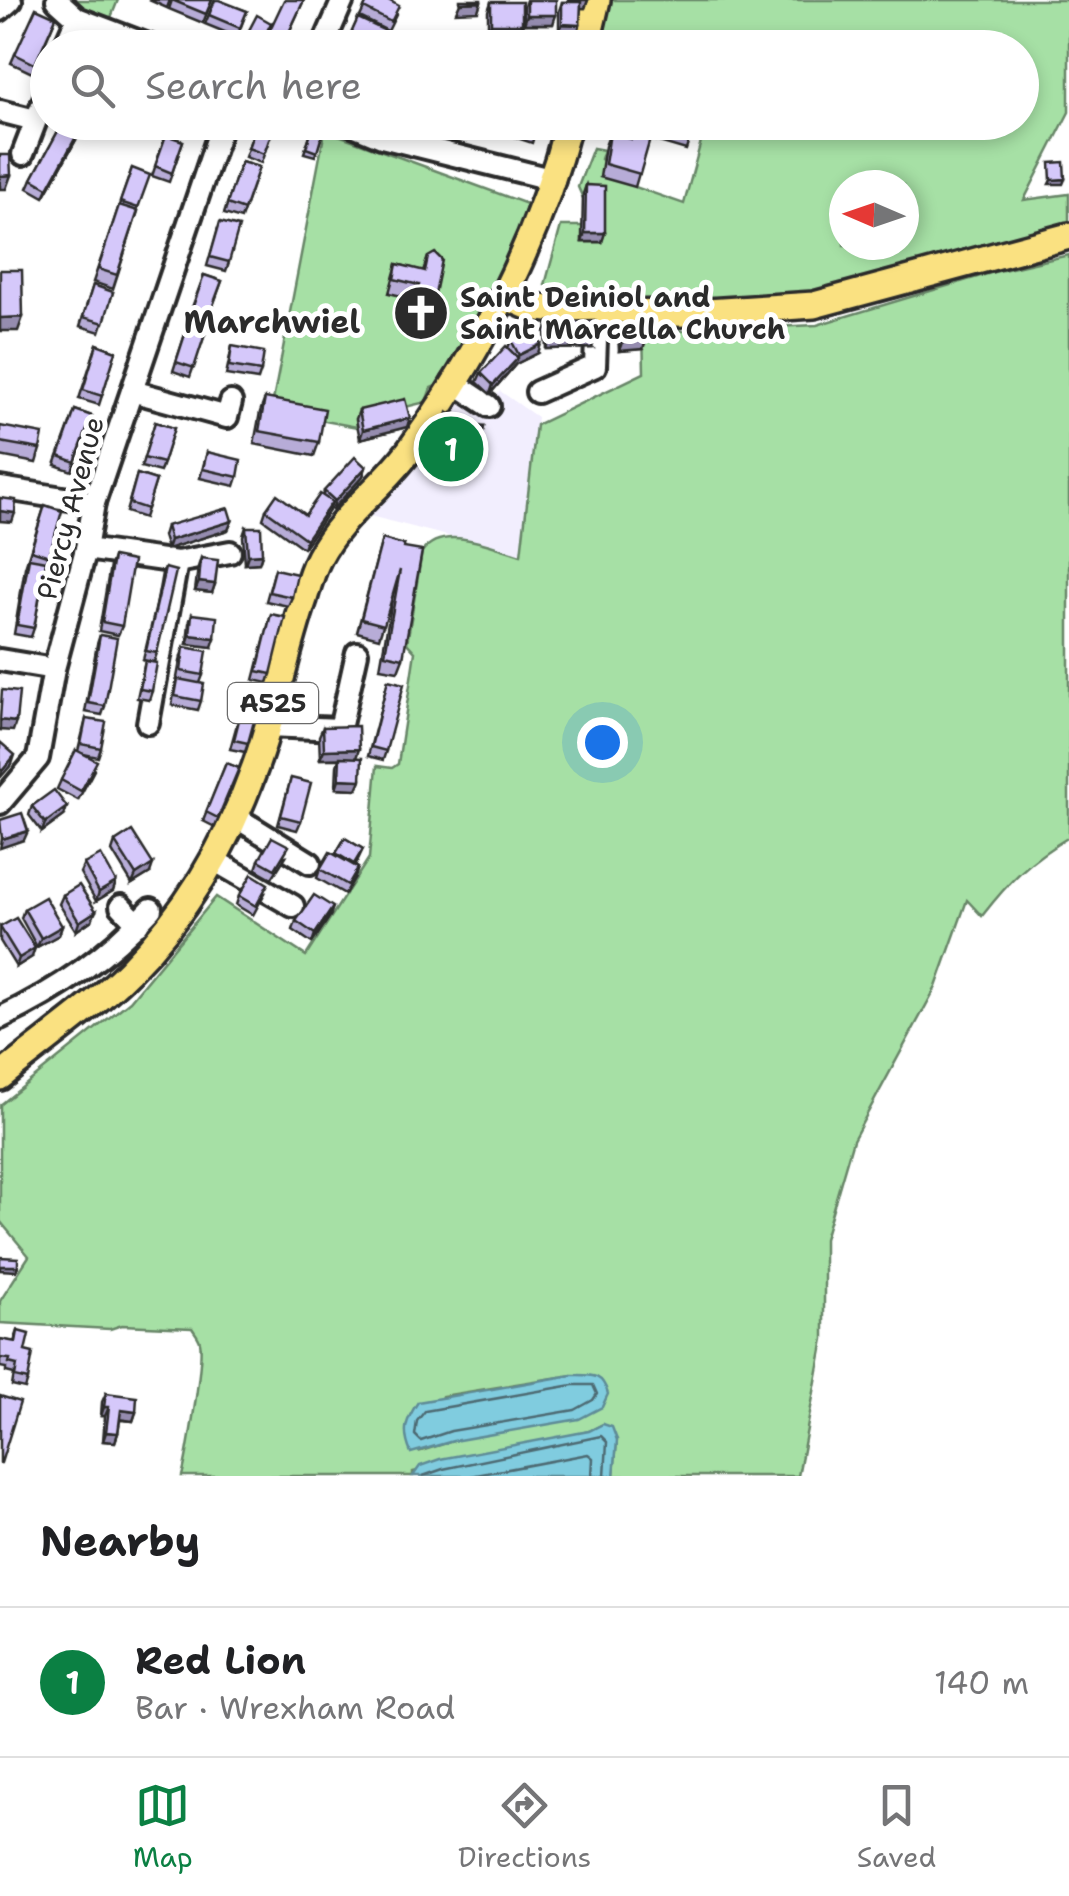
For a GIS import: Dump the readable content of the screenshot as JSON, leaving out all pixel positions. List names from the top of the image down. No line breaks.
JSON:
{"streets":{"main road":["A525"],"street":["Piercy Avenue"]},"districts":["Marchwiel"],"places":{"church":["Saint Deiniol and Saint Marcella Church"]},"north":"left","page":{"search":"Search here","pins":"1","heading":"Nearby","list":[{"mark":"1","name":"Red Lion","note":"Bar · Wrexham Road","value":"140 m"}],"nav":["Map","Directions","Saved"]}}
